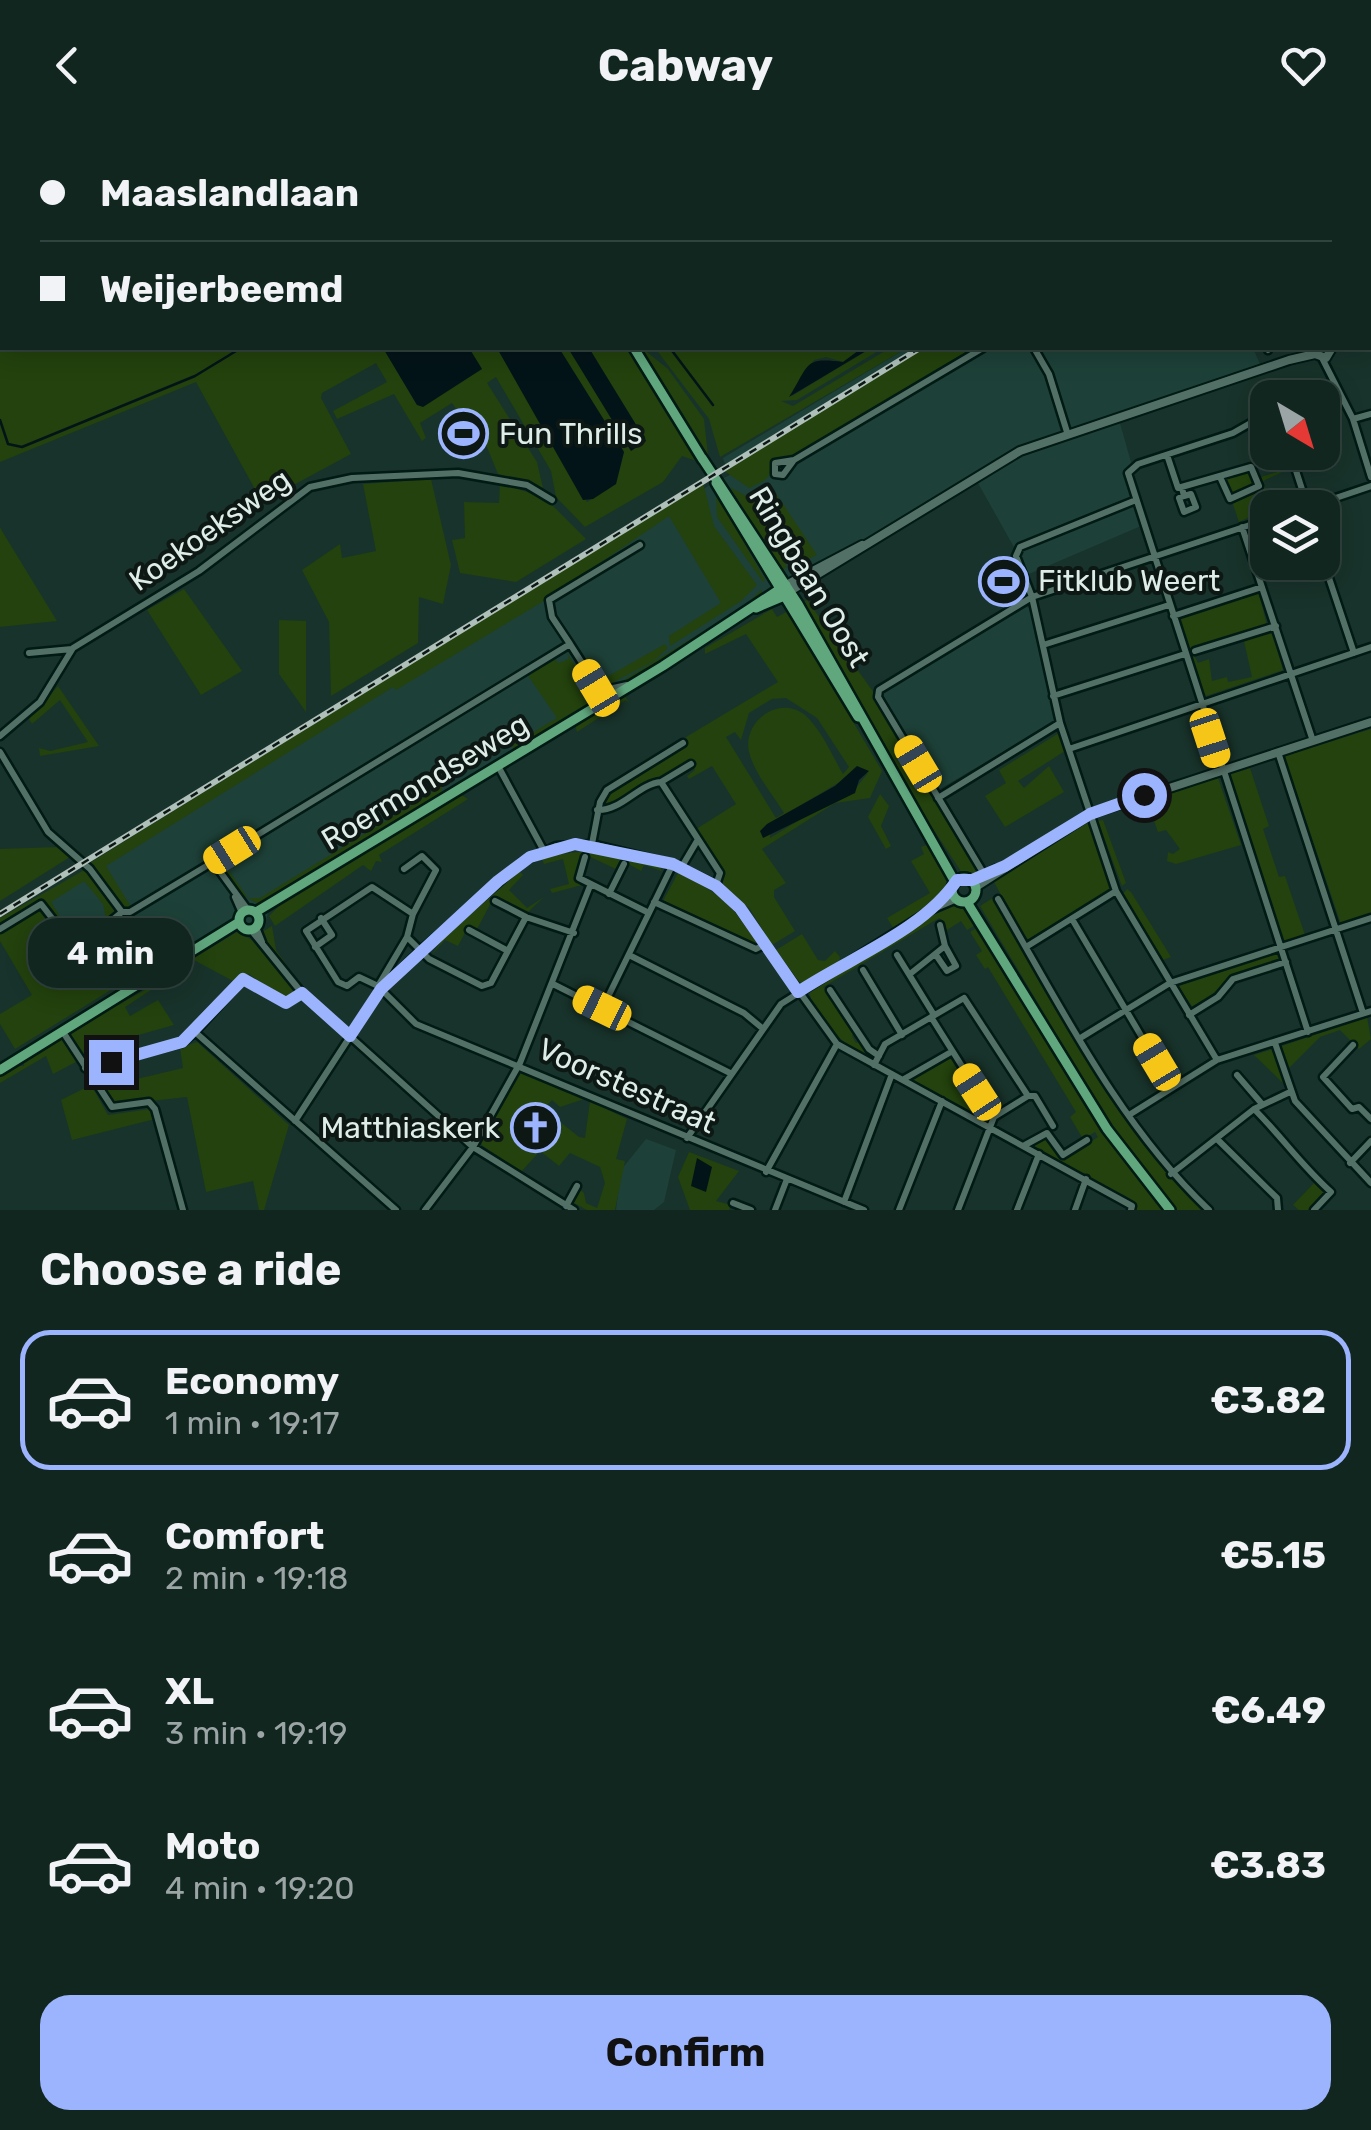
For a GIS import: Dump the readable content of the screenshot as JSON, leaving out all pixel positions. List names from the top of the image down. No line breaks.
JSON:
{"streets":{"main road":["Ringbaan Oost","Roermondseweg"],"street":["Koekoeksweg","Voorstestraat"]},"crossings":[["Ringbaan Oost","Roermondseweg"]],"places":{"sports":["Fun Thrills","Fitklub Weert"],"church":["Matthiaskerk"]},"north":"bottom right","page":{"header":"Cabway","banner":["Maaslandlaan","Weijerbeemd"],"bubble":"4 min","heading":"Choose a ride","list":[{"name":"Economy","note":"1 min · 19:17","value":"€3.82"},{"name":"Comfort","note":"2 min · 19:18","value":"€5.15"},{"name":"XL","note":"3 min · 19:19","value":"€6.49"},{"name":"Moto","note":"4 min · 19:20","value":"€3.83"}],"buttons":"Confirm"}}
